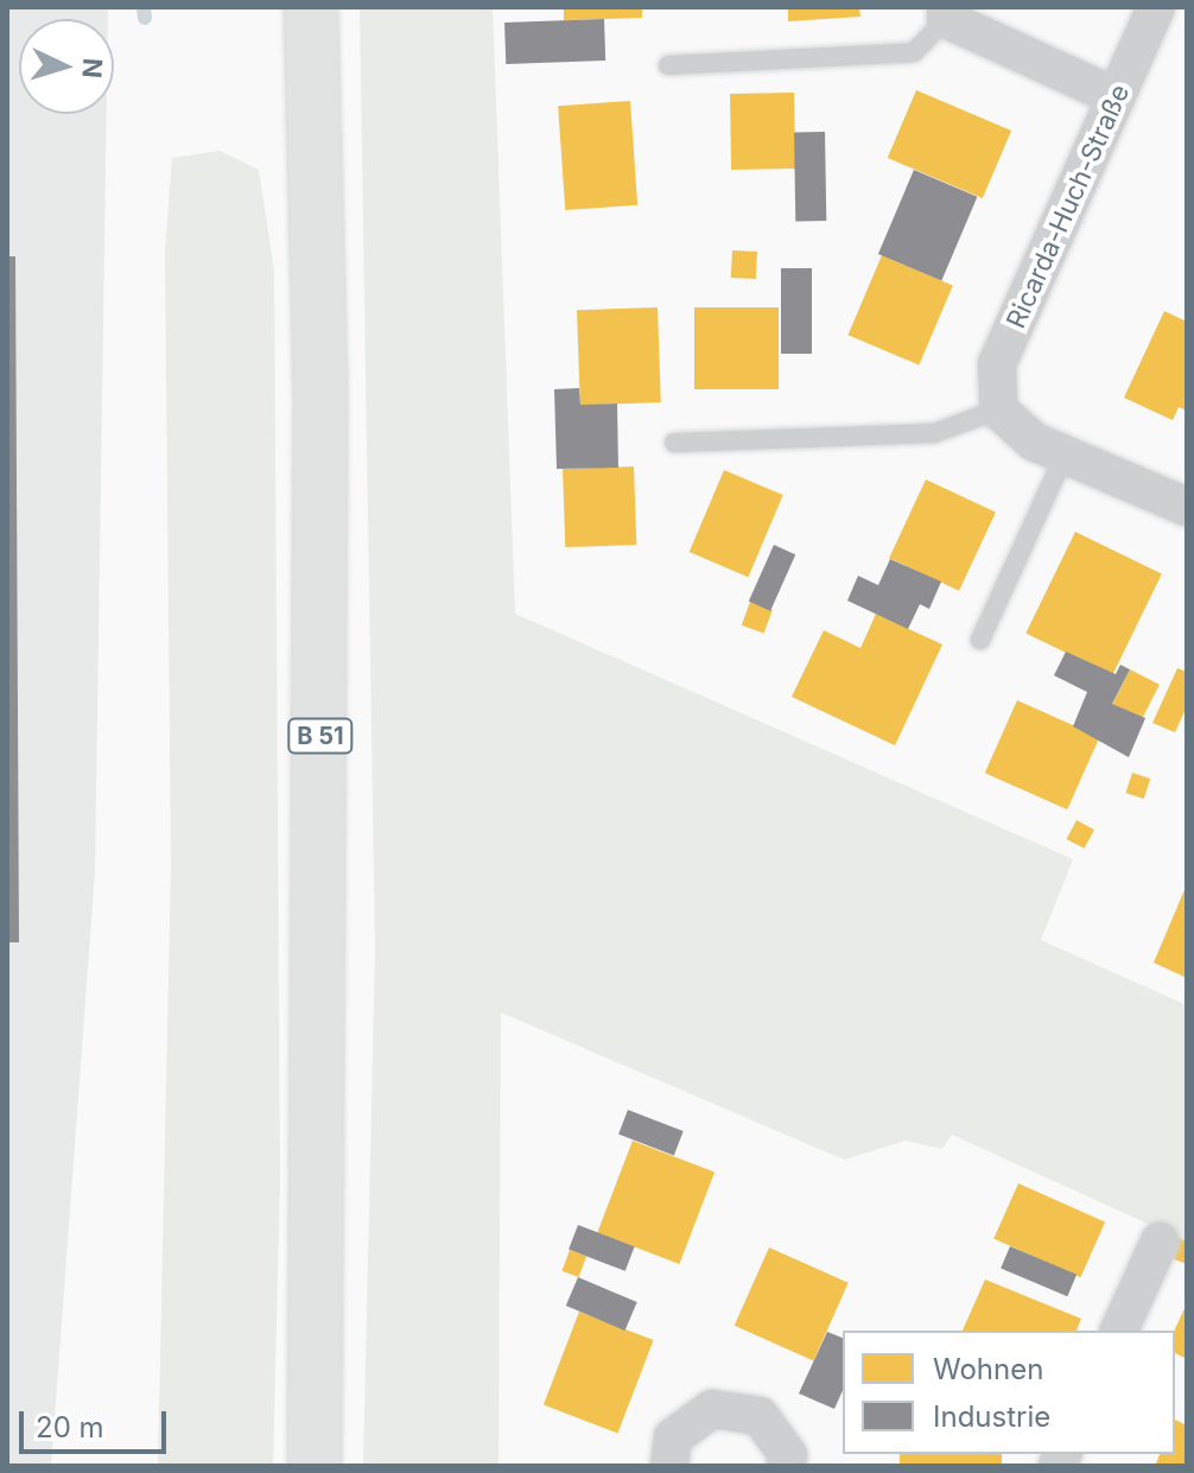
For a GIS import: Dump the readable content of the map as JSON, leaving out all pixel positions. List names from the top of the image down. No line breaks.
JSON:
{"streets":{"main road":["B 51"],"street":["Ricarda-Huch-Straße"]},"legend":["Wohnen","Industrie"],"scale_bar":"20 m","north":"right"}
